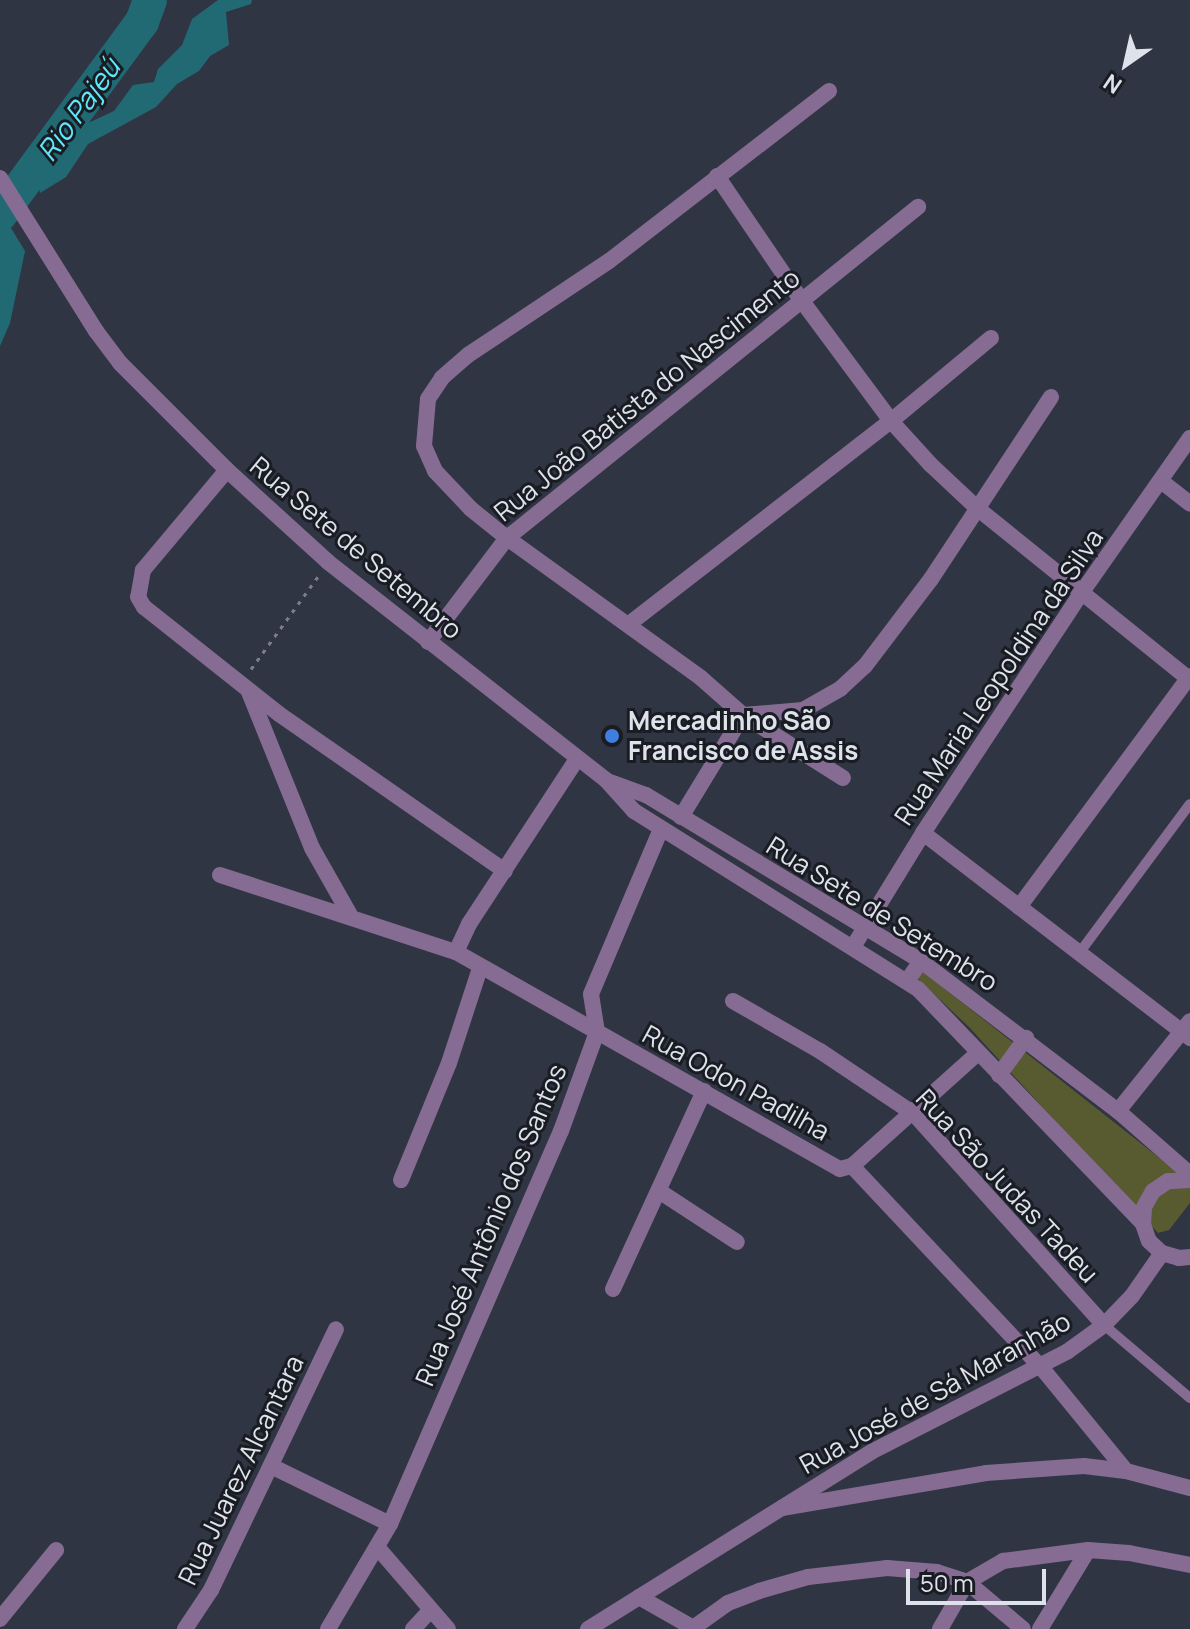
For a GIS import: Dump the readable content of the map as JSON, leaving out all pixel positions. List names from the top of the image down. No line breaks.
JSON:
{"streets":{"street":["Rua João Batista do Nascimento","Rua Sete de Setembro","Rua Maria Leopoldina da Silva","Rua Odon Padilha","Rua São Judas Tadeu","Rua José Antônio dos Santos","Rua José de Sá Maranhão","Rua Juarez Alcantara"]},"crossings":[["Rua João Batista do Nascimento","Rua Sete de Setembro"],["Rua Sete de Setembro","Rua Maria Leopoldina da Silva"],["Rua Sete de Setembro","Rua José Antônio dos Santos"],["Rua Sete de Setembro","Rua José de Sá Maranhão"],["Rua Odon Padilha","Rua José Antônio dos Santos"],["Rua Odon Padilha","Rua José de Sá Maranhão"],["Rua São Judas Tadeu","Rua José de Sá Maranhão"]],"water":["Rio Pajeú"],"places":["Mercadinho São Francisco de Assis"],"scale_bar":"50 m","north":"bottom left"}
